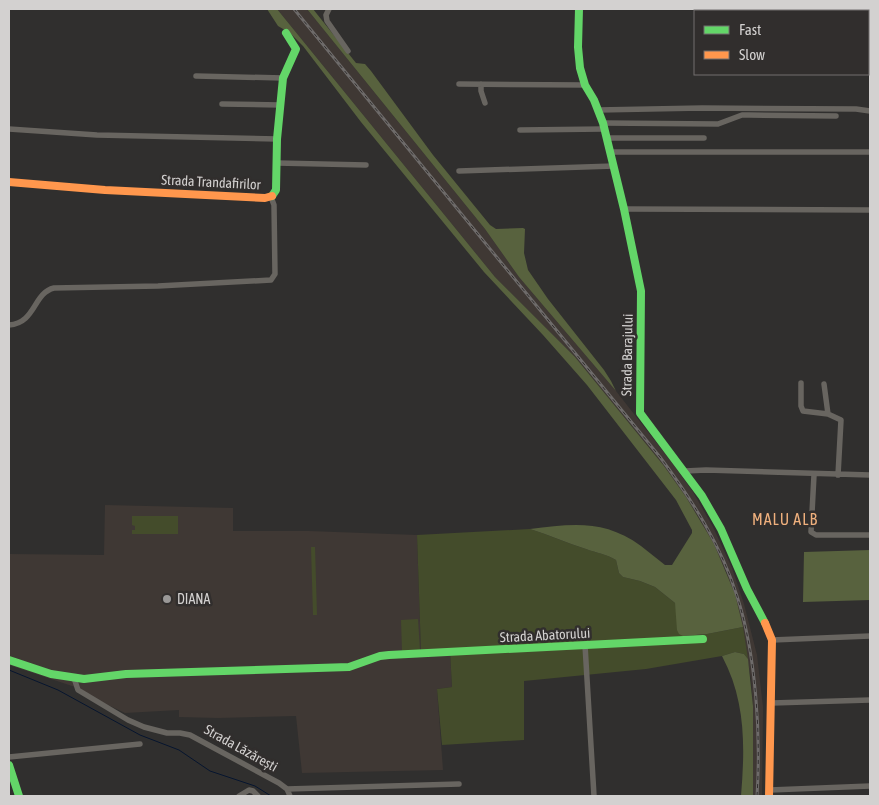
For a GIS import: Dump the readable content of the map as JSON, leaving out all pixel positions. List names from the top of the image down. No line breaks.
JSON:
{"streets":{"main road":["Strada Trandafirilor","Strada Barajului","Strada Abatorului"],"street":["Strada Lăzărești"]},"crossings":[["Strada Abatorului","Strada Lăzărești"]],"districts":["MALU ALB"],"places":["DIANA"],"legend":["Fast","Slow"]}
